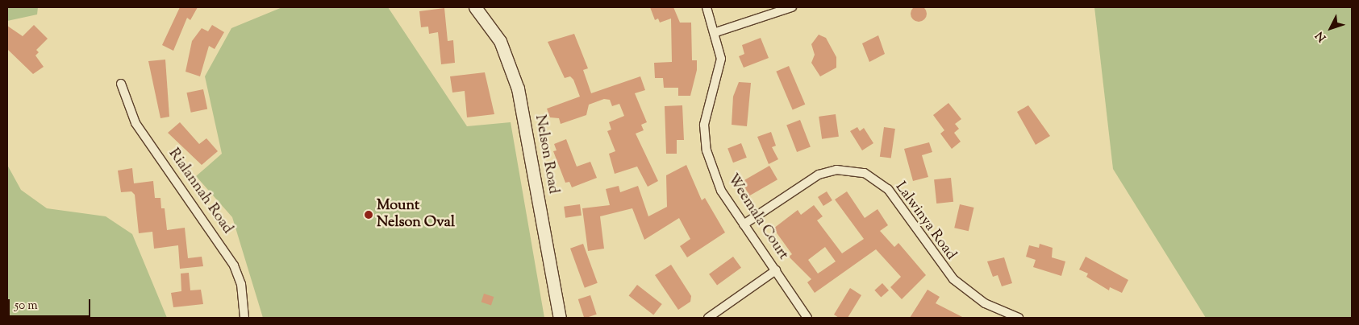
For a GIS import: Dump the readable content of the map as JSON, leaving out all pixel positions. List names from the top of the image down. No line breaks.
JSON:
{"streets":{"main road":["Nelson Road"],"street":["Rialannah Road","Weemala Court","Lalwinya Road"]},"crossings":[["Weemala Court","Lalwinya Road"]],"places":["Mount Nelson Oval"],"scale_bar":"50 m","north":"bottom left"}
